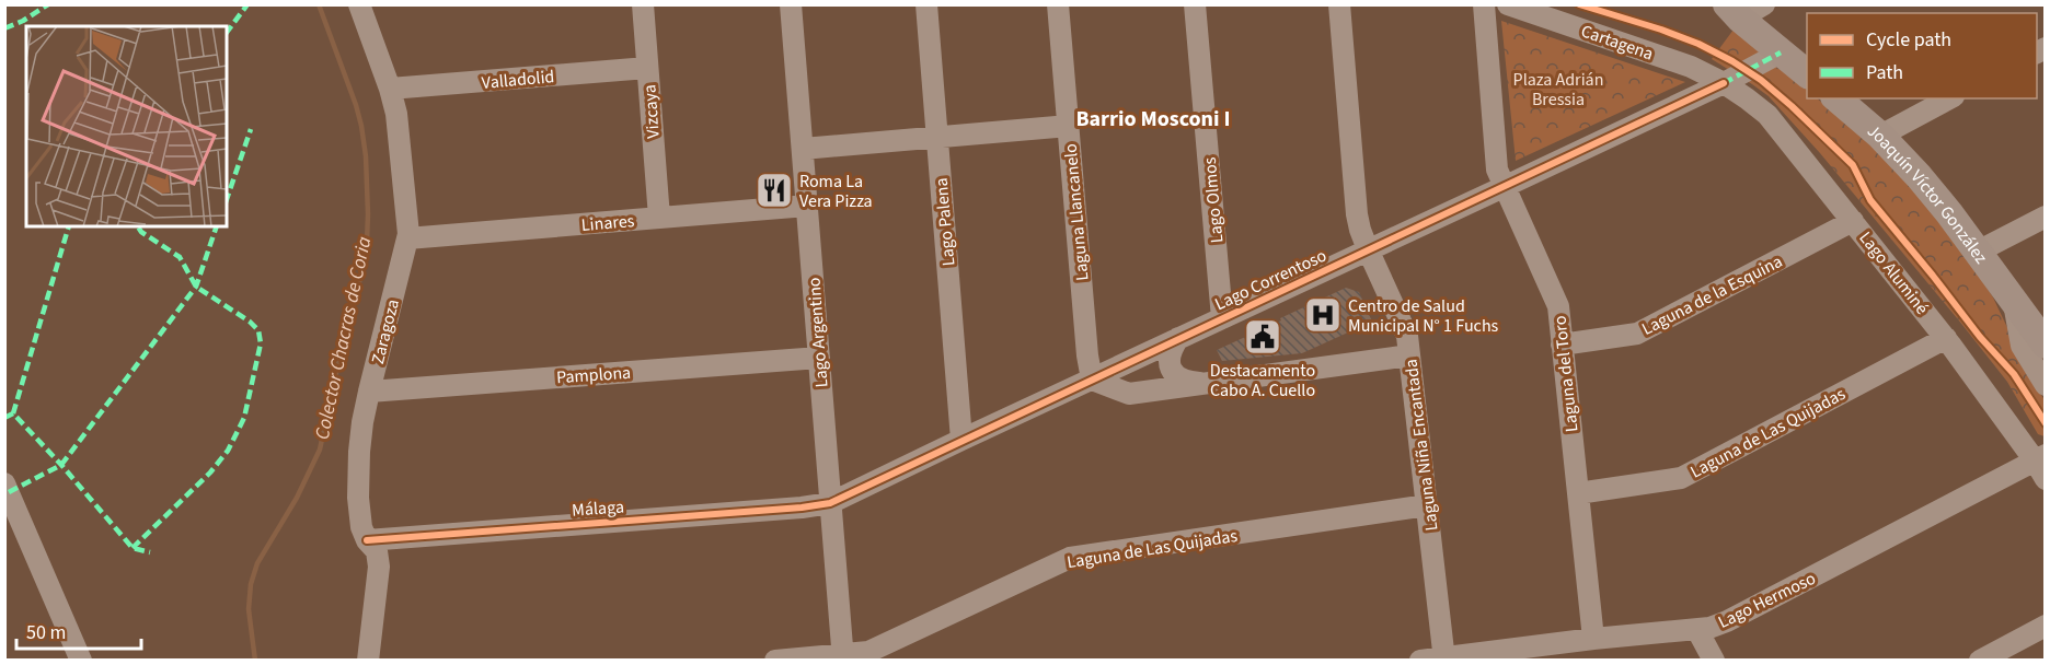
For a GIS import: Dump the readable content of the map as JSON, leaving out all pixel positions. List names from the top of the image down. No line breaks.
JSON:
{"streets":{"main road":["Joaquín Víctor González"],"street":["Cartagena","Valladolid","Vizcaya","Lago Olmos","Laguna Llancanelo","Linares","Lago Palena","Lago Aluminé","Lago Correntoso","Laguna de la Esquina","Zaragoza","Lago Argentino","Pamplona","Laguna del Toro","Laguna de Las Quijadas","Laguna Niña Encantada","Málaga","Lago Hermoso"]},"crossings":[["Cartagena","Lago Aluminé"],["Cartagena","Lago Correntoso"],["Valladolid","Vizcaya"],["Valladolid","Zaragoza"],["Vizcaya","Linares"],["Lago Olmos","Lago Correntoso"],["Laguna Llancanelo","Lago Correntoso"],["Linares","Zaragoza"],["Linares","Lago Argentino"],["Lago Palena","Lago Correntoso"],["Lago Aluminé","Lago Correntoso"],["Lago Aluminé","Laguna de la Esquina"],["Lago Aluminé","Laguna de Las Quijadas"],["Lago Aluminé","Lago Hermoso"],["Lago Correntoso","Lago Argentino"],["Lago Correntoso","Laguna del Toro"],["Lago Correntoso","Laguna Niña Encantada"],["Lago Correntoso","Málaga"],["Laguna de la Esquina","Laguna del Toro"],["Zaragoza","Pamplona"],["Zaragoza","Málaga"],["Lago Argentino","Pamplona"],["Lago Argentino","Laguna de Las Quijadas"],["Lago Argentino","Málaga"],["Laguna del Toro","Laguna de Las Quijadas"],["Laguna del Toro","Lago Hermoso"],["Laguna de Las Quijadas","Laguna Niña Encantada"],["Laguna Niña Encantada","Lago Hermoso"]],"districts":["Barrio Mosconi I"],"water":["Colector Chacras de Coria"],"parks":["Plaza Adrián Bressia"],"places":{"restaurant":["Roma La Vera Pizza"],"hospital":["Centro de Salud Municipal N° 1 Fuchs"],"public building":["Destacamento Cabo A. Cuello"]},"legend":["Cycle path","Path"],"scale_bar":"50 m"}
